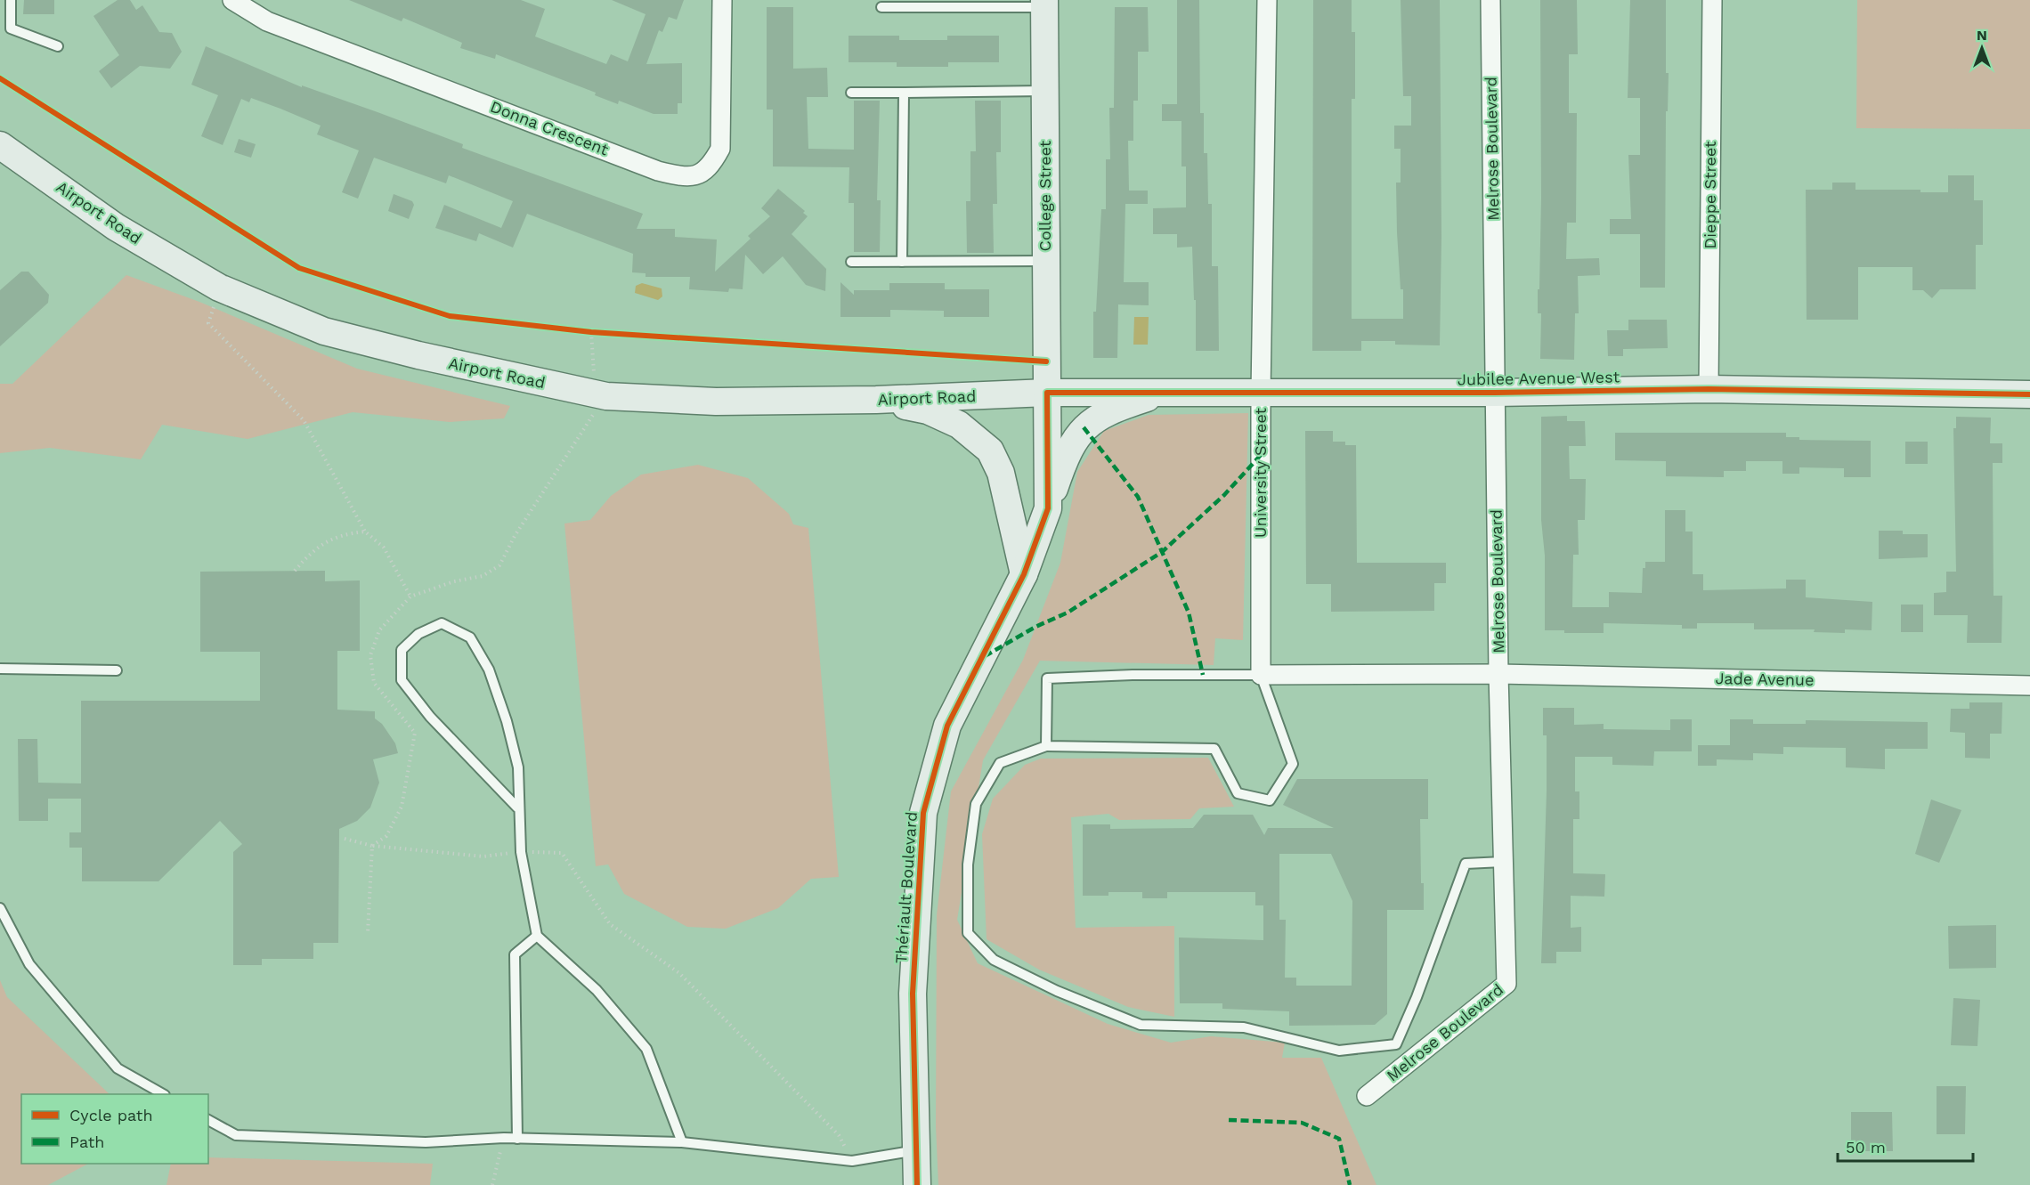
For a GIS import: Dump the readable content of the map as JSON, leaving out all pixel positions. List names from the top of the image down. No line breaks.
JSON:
{"streets":{"main road":["College Street","Airport Road","Jubilee Avenue West","Thériault Boulevard"],"street":["Donna Crescent","Melrose Boulevard","Dieppe Street","University Street","Jade Avenue"]},"crossings":[["Melrose Boulevard","Jubilee Avenue West"],["Melrose Boulevard","Jade Avenue"],["Dieppe Street","Jubilee Avenue West"],["College Street","Airport Road"],["College Street","Jubilee Avenue West"],["College Street","Thériault Boulevard"],["Airport Road","Jubilee Avenue West"],["Airport Road","Thériault Boulevard"],["Jubilee Avenue West","University Street"],["Jubilee Avenue West","Thériault Boulevard"]],"legend":["Cycle path","Path"],"scale_bar":"50 m","north":"top"}
